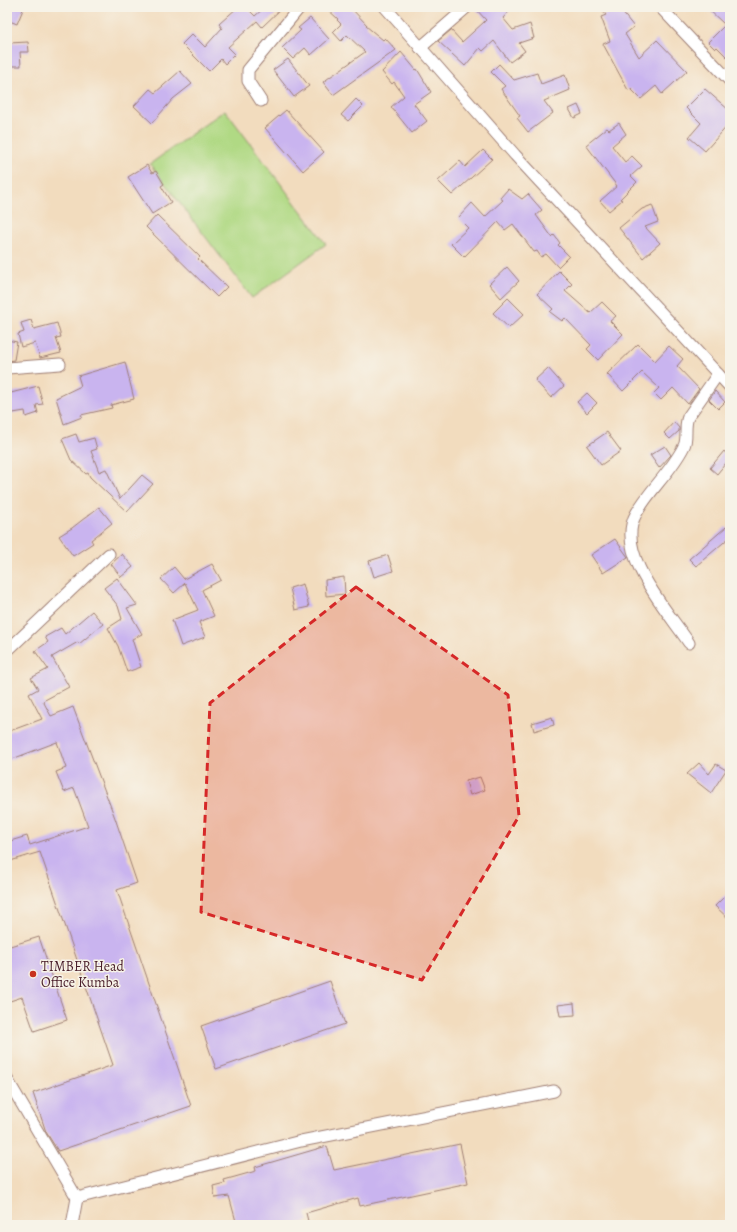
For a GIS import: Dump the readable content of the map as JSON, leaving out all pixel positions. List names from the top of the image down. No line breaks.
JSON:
{"places":["TIMBER Head Office Kumba"]}
